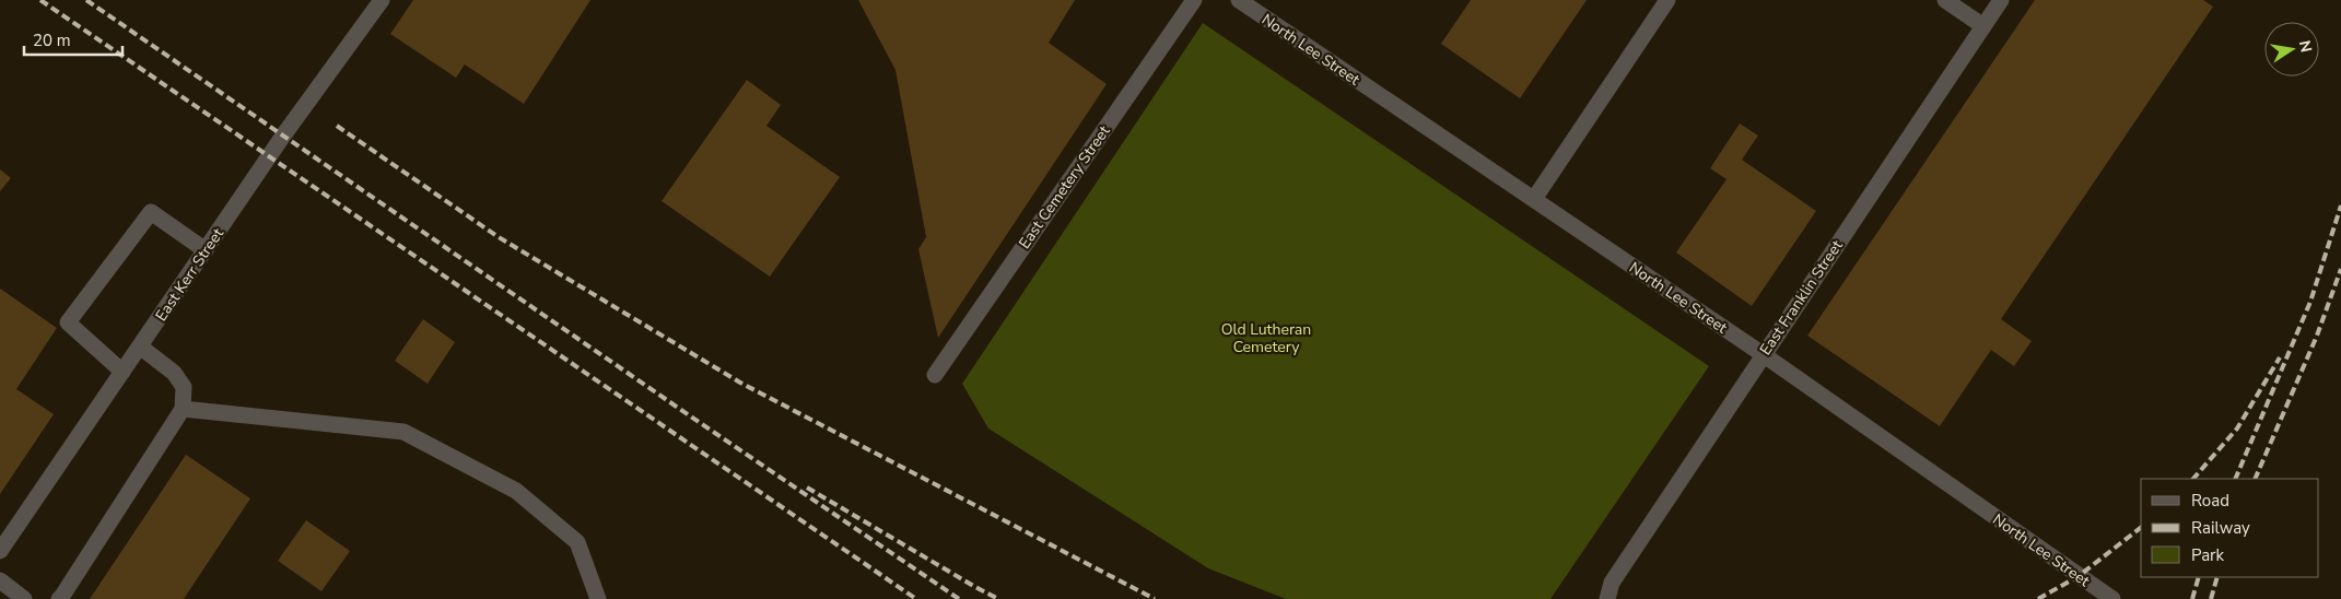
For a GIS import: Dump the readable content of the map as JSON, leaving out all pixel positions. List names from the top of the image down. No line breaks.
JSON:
{"streets":{"street":["North Lee Street","East Cemetery Street","East Kerr Street","East Franklin Street"]},"crossings":[["North Lee Street","East Franklin Street"]],"parks":["Old Lutheran Cemetery"],"legend":["Road","Railway","Park"],"scale_bar":"20 m","north":"right"}
